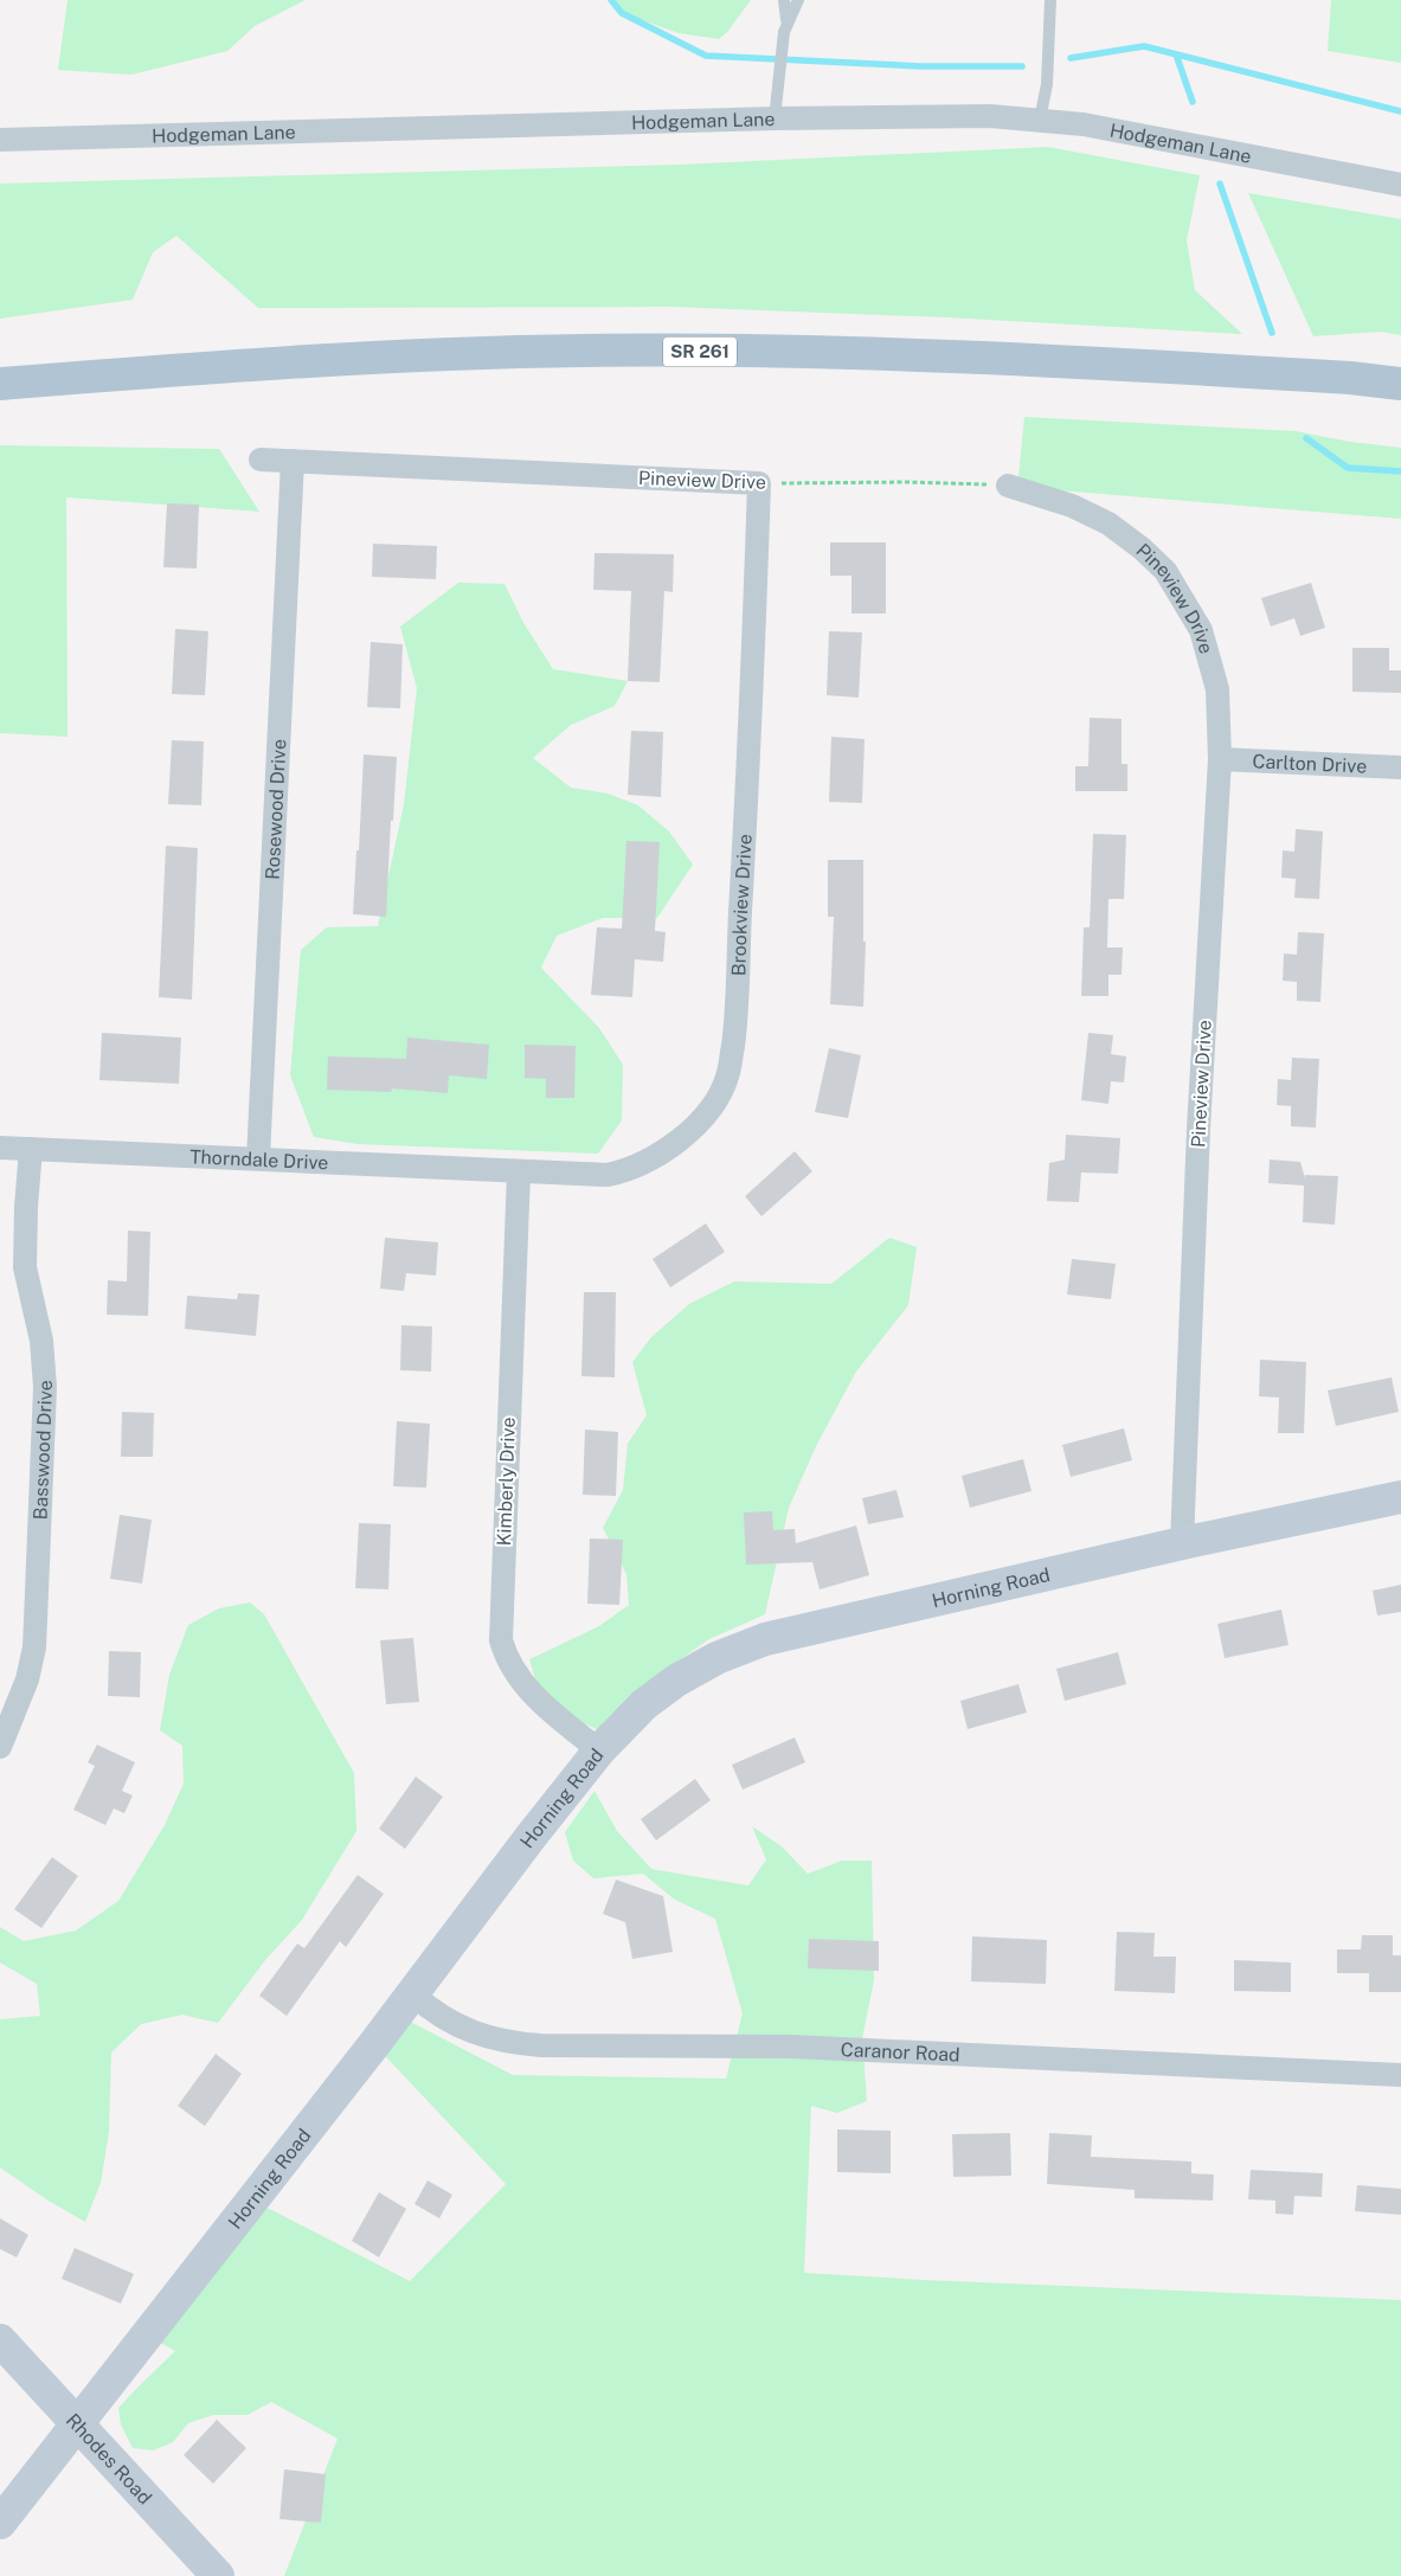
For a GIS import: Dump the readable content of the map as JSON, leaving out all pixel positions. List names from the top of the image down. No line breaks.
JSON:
{"streets":{"main road":["SR 261"],"street":["Hodgeman Lane","Pineview Drive","Carlton Drive","Rosewood Drive","Brookview Drive","Thorndale Drive","Basswood Drive","Kimberly Drive","Horning Road","Caranor Road","Rhodes Road"]},"crossings":[["Pineview Drive","Carlton Drive"],["Pineview Drive","Rosewood Drive"],["Pineview Drive","Brookview Drive"],["Pineview Drive","Horning Road"],["Rosewood Drive","Thorndale Drive"],["Brookview Drive","Thorndale Drive"],["Brookview Drive","Kimberly Drive"],["Thorndale Drive","Basswood Drive"],["Thorndale Drive","Kimberly Drive"],["Kimberly Drive","Horning Road"],["Horning Road","Caranor Road"],["Horning Road","Rhodes Road"]]}
